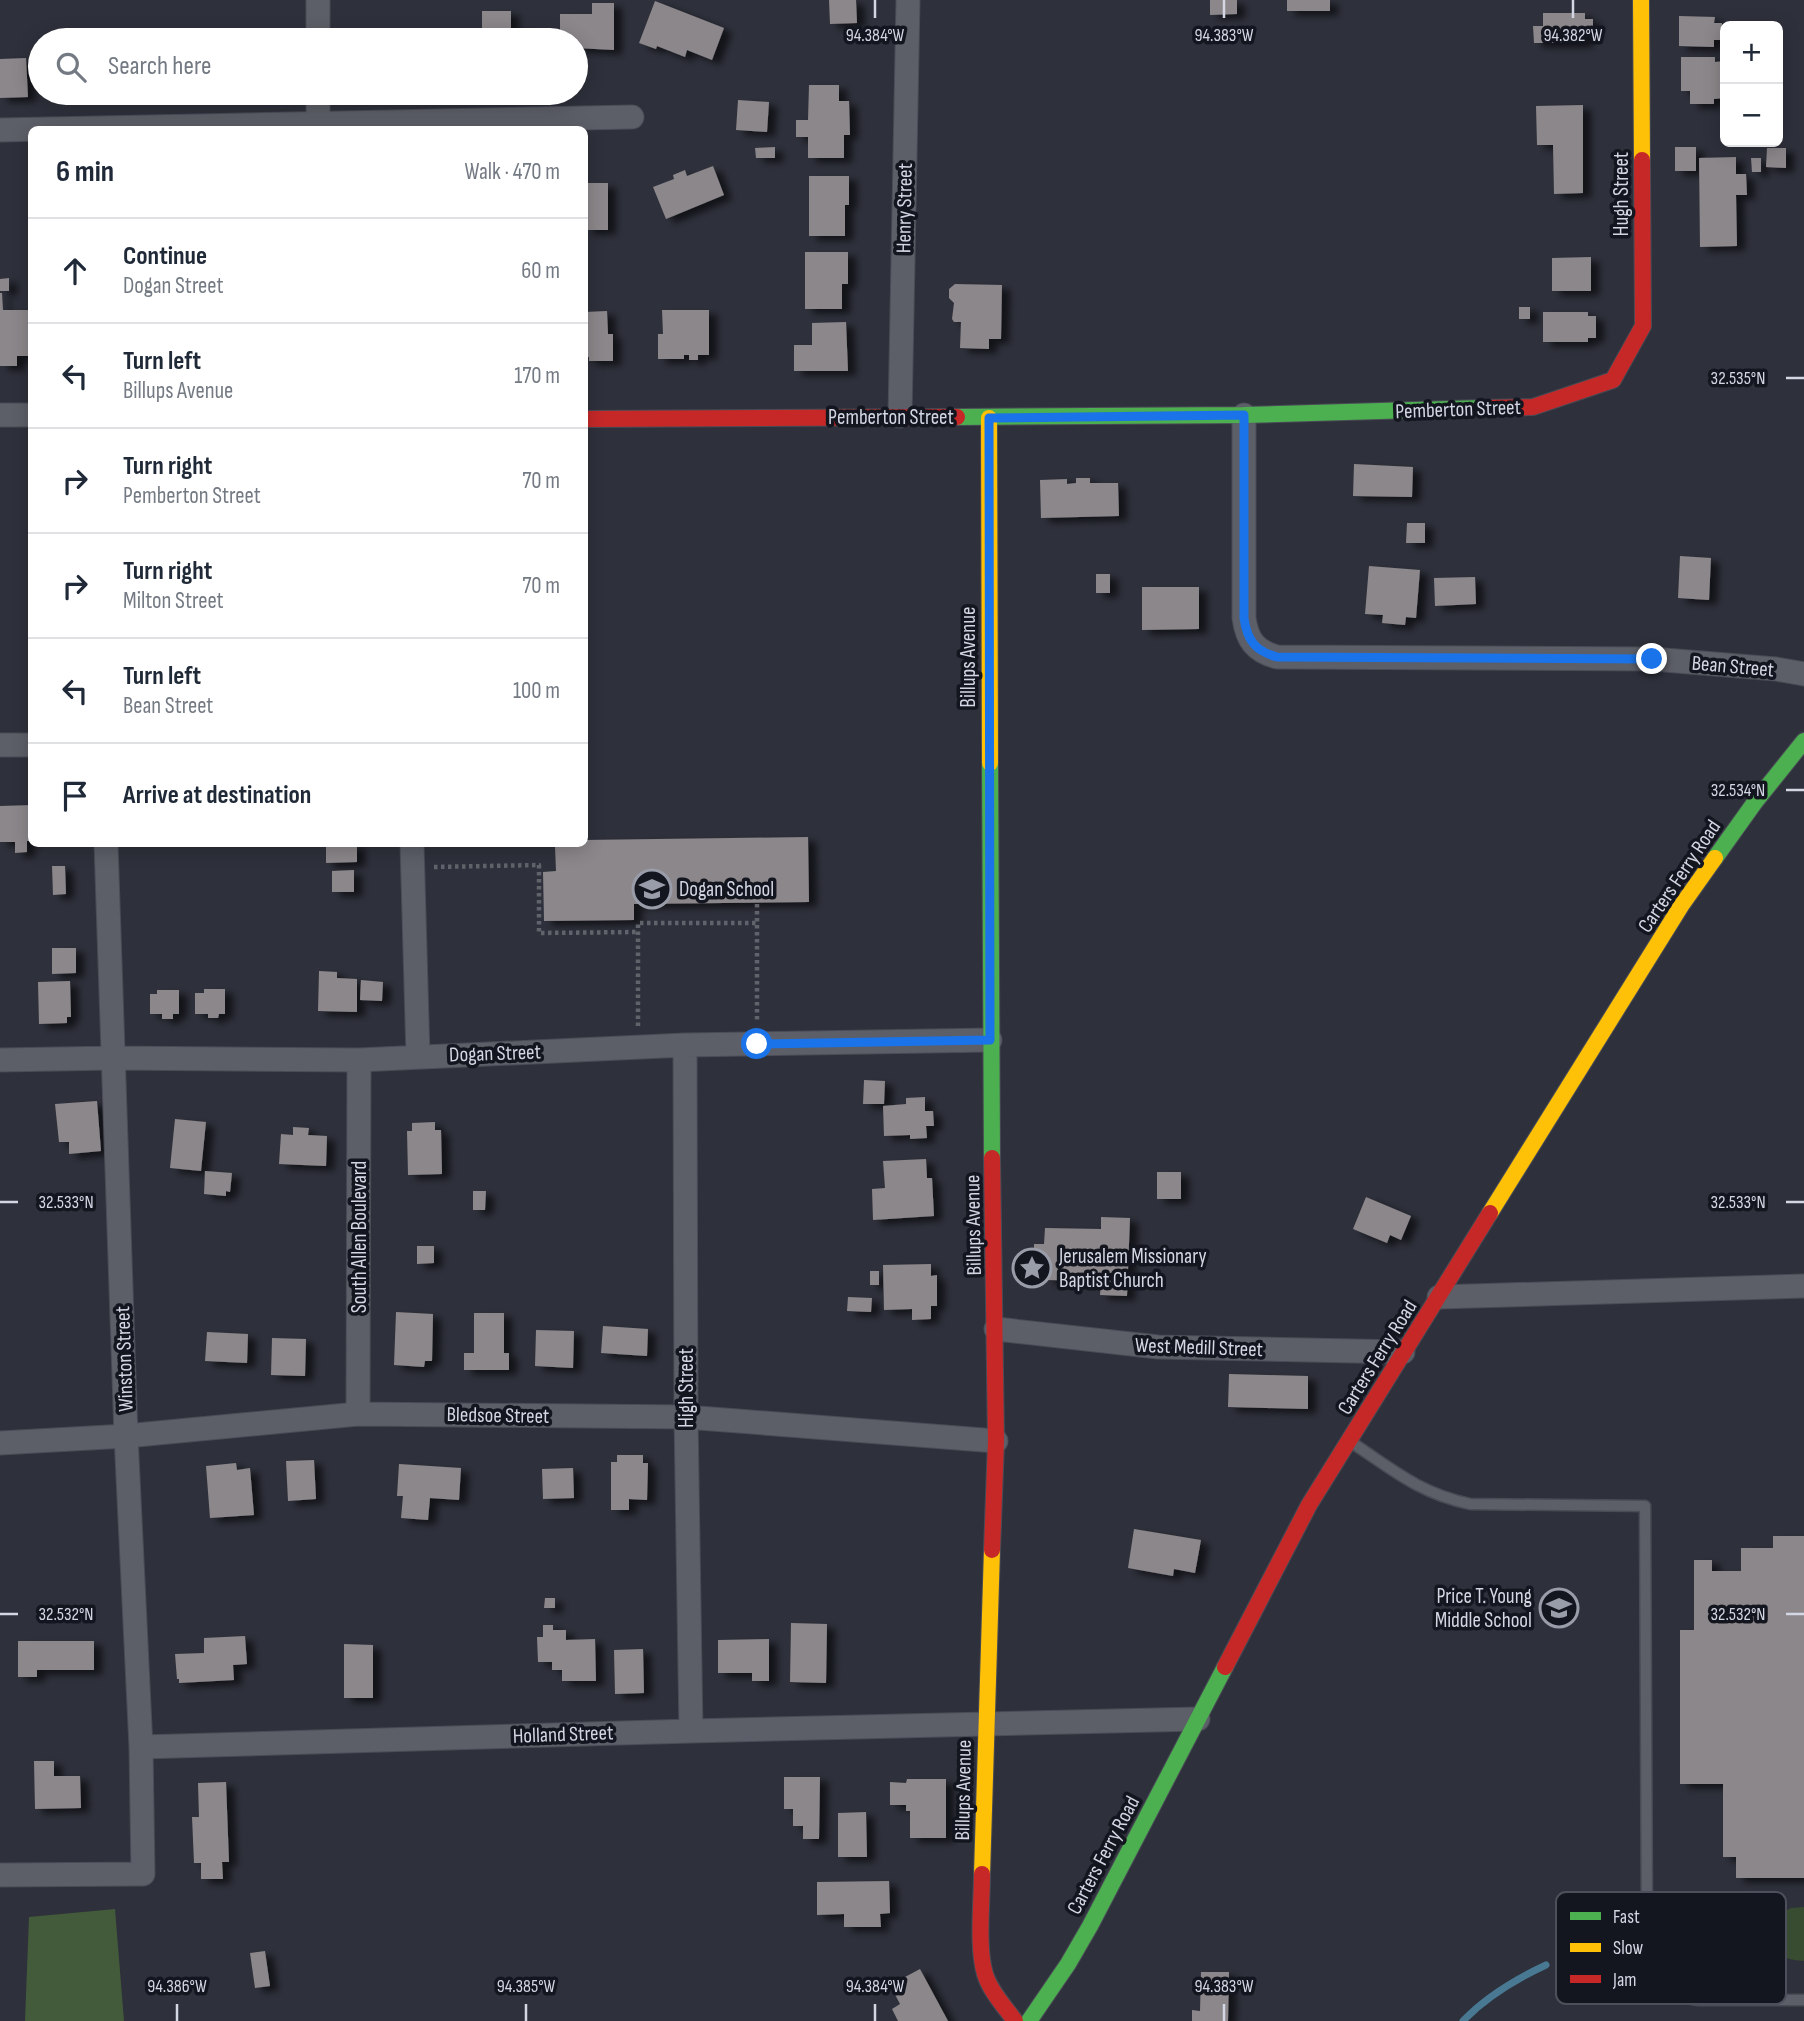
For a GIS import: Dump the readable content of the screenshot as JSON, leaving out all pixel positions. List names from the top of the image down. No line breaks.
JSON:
{"streets":{"street":["Hugh Street","Henry Street","Pemberton Street","Billups Avenue","Bean Street","Carters Ferry Road","Dogan Street","South Allen Boulevard","West Medill Street","Winston Street","High Street","Bledsoe Street","Holland Street"]},"crossings":[["Hugh Street","Pemberton Street"],["Henry Street","Pemberton Street"],["Pemberton Street","Billups Avenue"],["Pemberton Street","Bean Street"],["Billups Avenue","Dogan Street"],["Billups Avenue","West Medill Street"],["Billups Avenue","Bledsoe Street"],["Billups Avenue","Holland Street"],["Carters Ferry Road","West Medill Street"],["Carters Ferry Road","Holland Street"],["Dogan Street","South Allen Boulevard"],["Dogan Street","Winston Street"],["Dogan Street","High Street"],["South Allen Boulevard","Bledsoe Street"],["Winston Street","Bledsoe Street"],["Winston Street","Holland Street"],["High Street","Bledsoe Street"],["High Street","Holland Street"]],"places":{"school or university":["Dogan School","Price T. Young Middle School"],"place":["Jerusalem Missionary Baptist Church"]},"legend":["Fast","Slow","Jam"],"page":{"map_buttons":["+","−"],"search":"Search here","heading":["6 min","Walk · 470 m"],"list":[["Continue","Dogan Street","60 m"],["Turn left","Billups Avenue","170 m"],["Turn right","Pemberton Street","70 m"],["Turn right","Milton Street","70 m"],["Turn left","Bean Street","100 m"],"Arrive at destination"]},"coordinates":["94.384°W","94.383°W","94.382°W","32.535°N","32.534°N","32.533°N","32.532°N","94.386°W","94.385°W"]}
